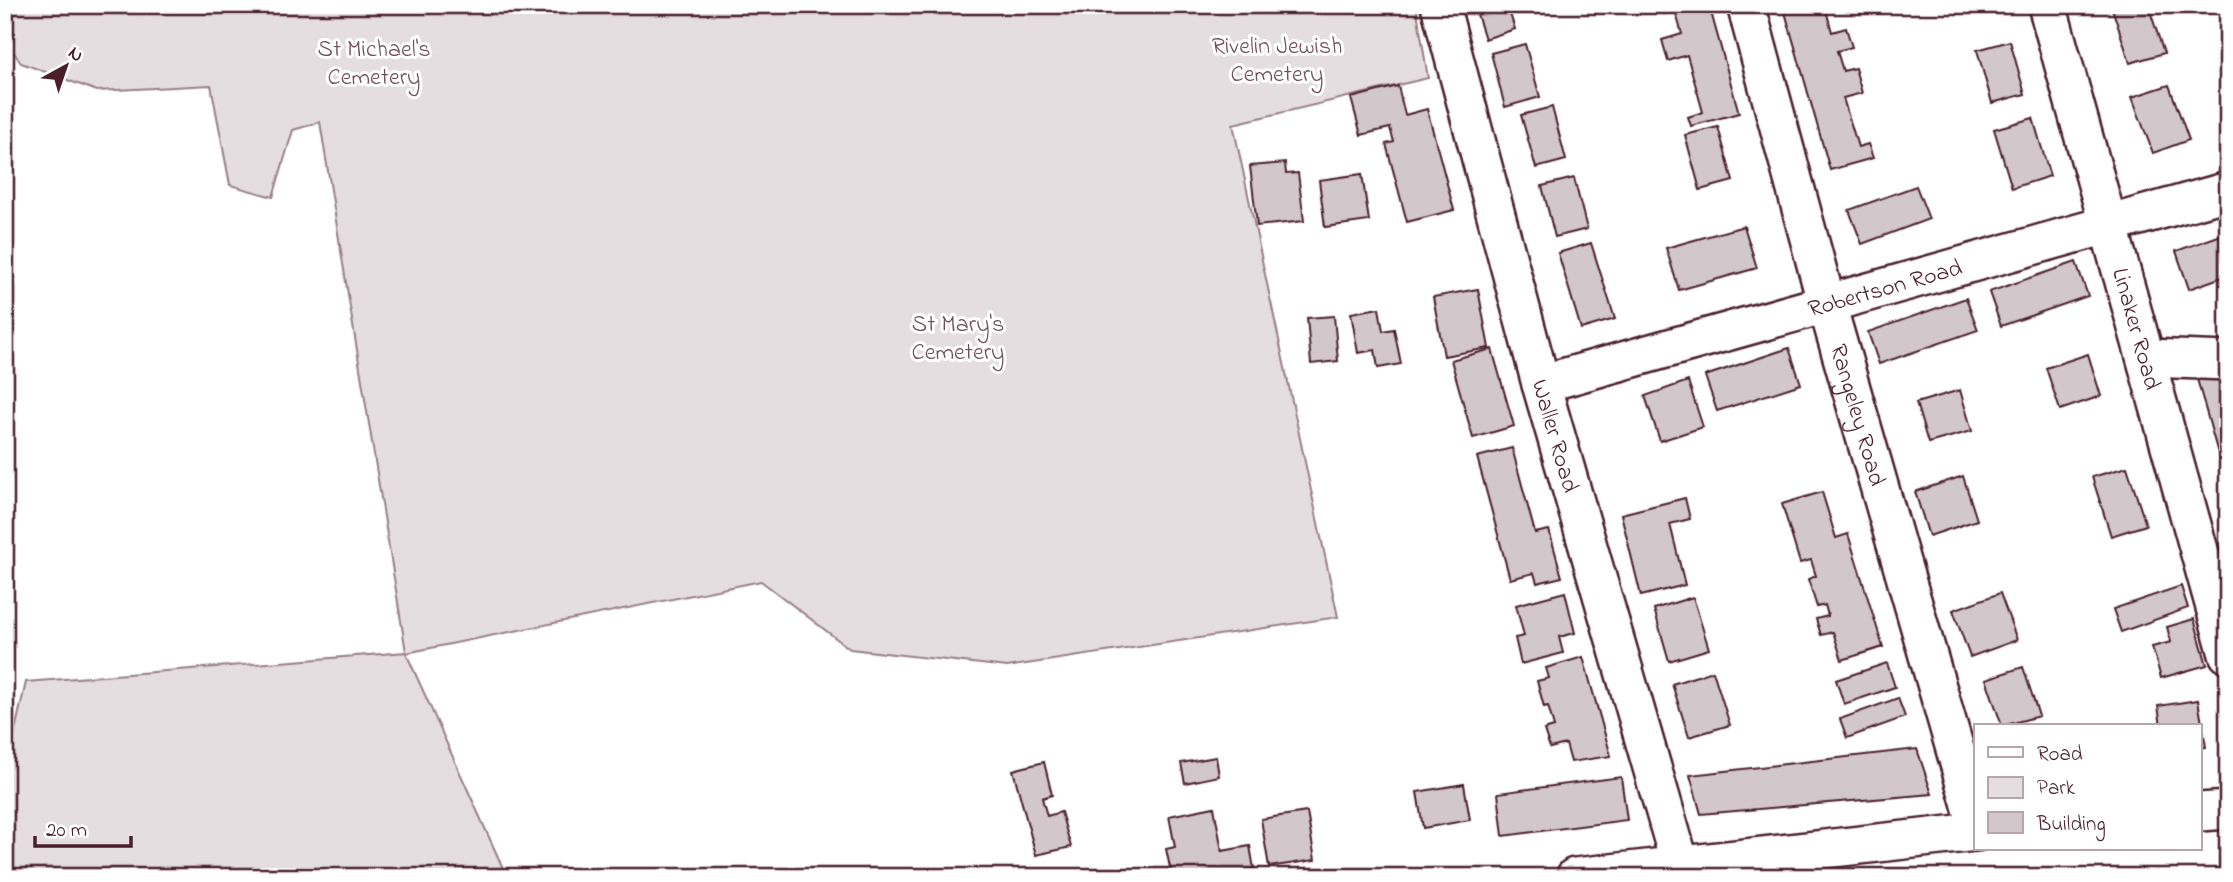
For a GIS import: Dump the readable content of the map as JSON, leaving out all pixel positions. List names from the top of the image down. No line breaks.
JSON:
{"streets":{"street":["Robertson Road","Linaker Road","Rangeley Road","Waller Road"]},"crossings":[["Robertson Road","Linaker Road"],["Robertson Road","Rangeley Road"],["Robertson Road","Waller Road"]],"parks":["Rivelin Jewish Cemetery","St Michael's Cemetery","St Mary's Cemetery"],"legend":["Road","Park","Building"],"scale_bar":"20 m","north":"top right"}
